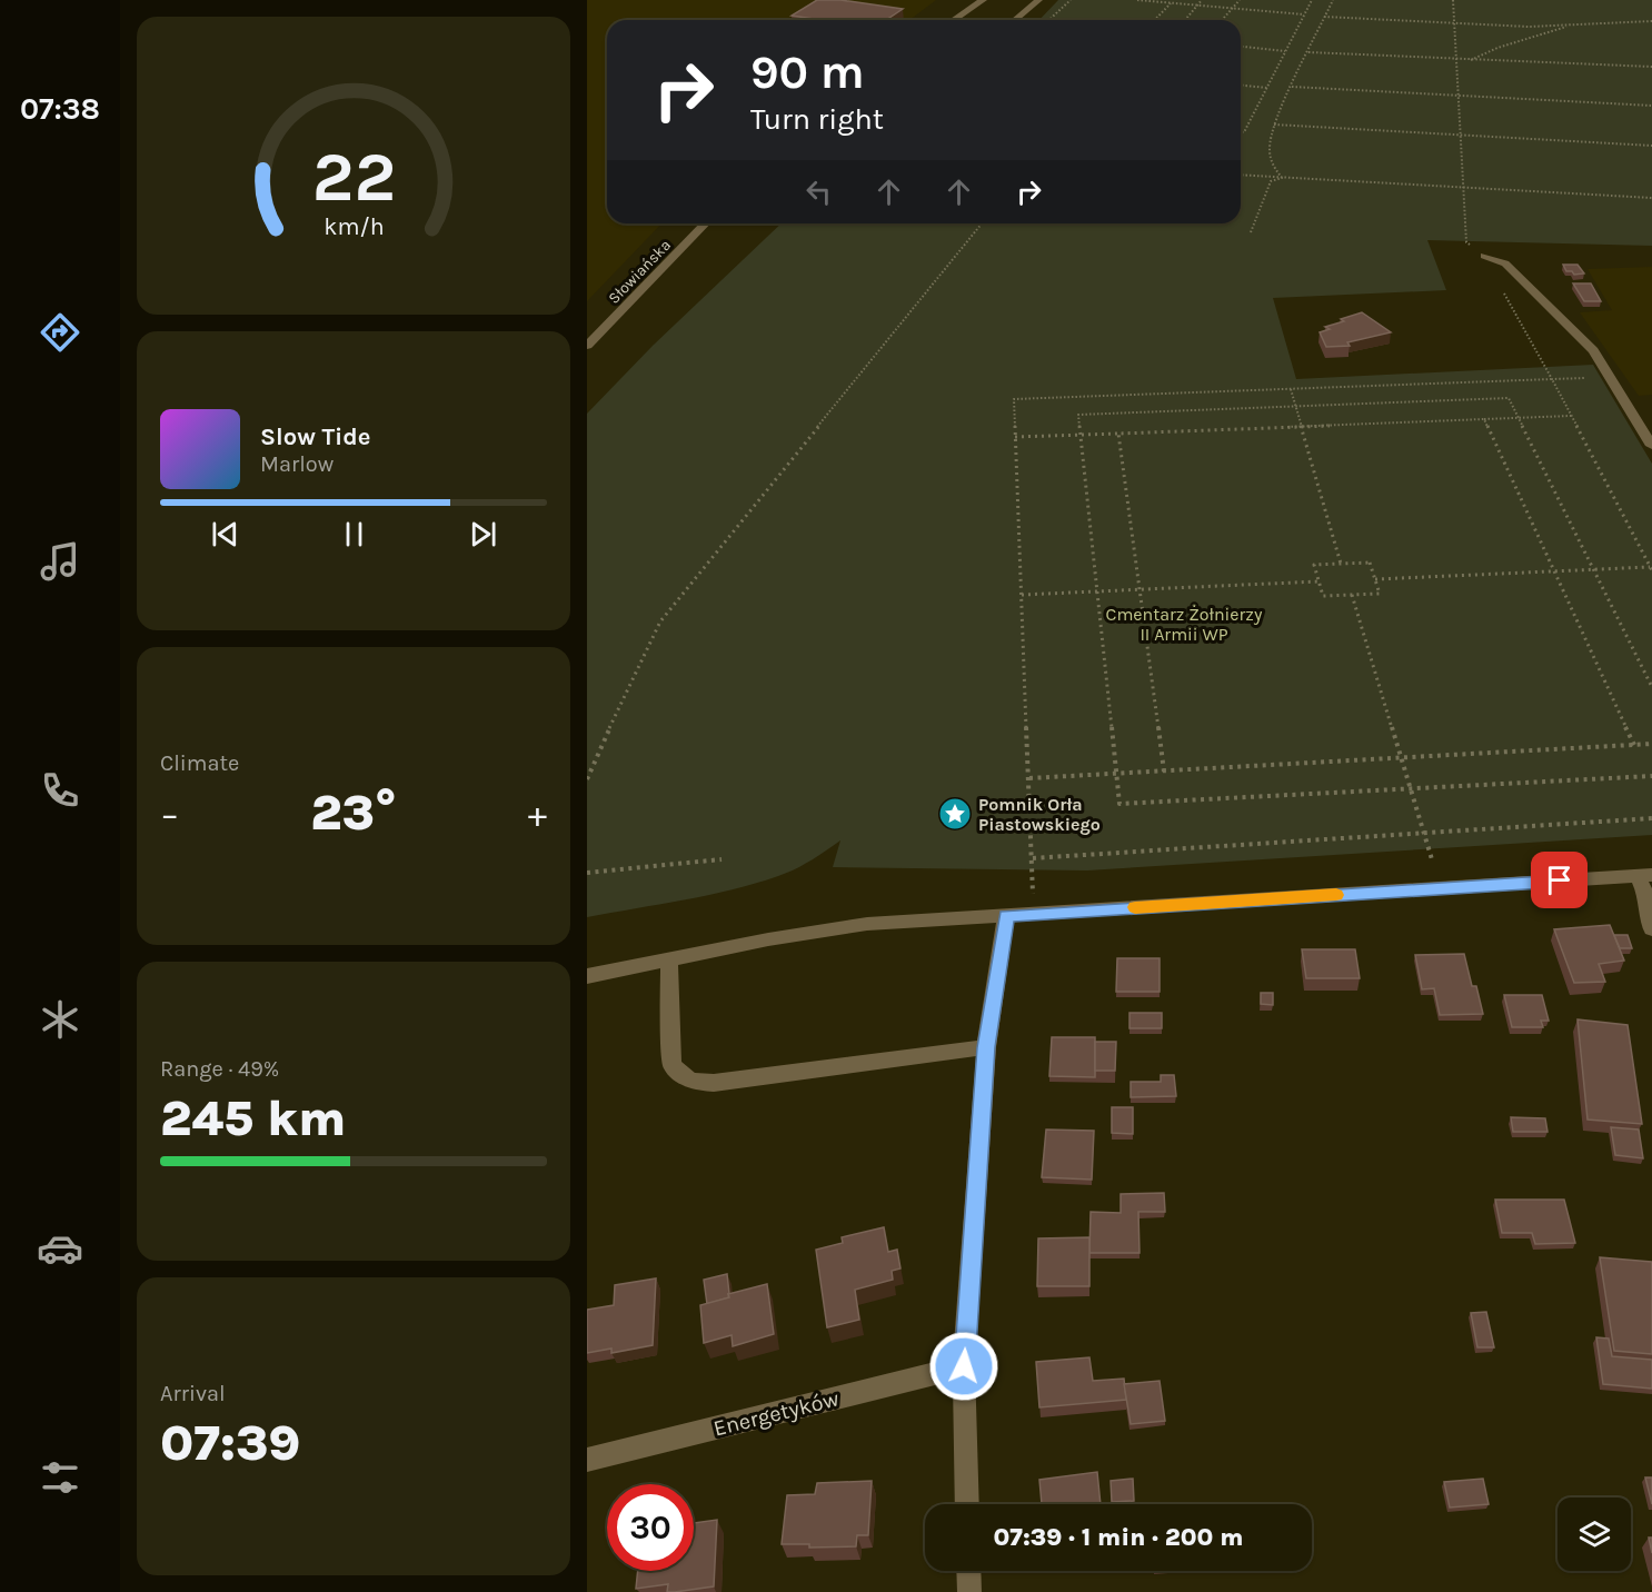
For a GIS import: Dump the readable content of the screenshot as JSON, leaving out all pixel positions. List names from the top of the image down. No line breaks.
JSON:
{"streets":{"street":["Słowiańska","Energetyków"]},"parks":["Cmentarz Żołnierzy II Armii WP"],"places":{"place":["Pomnik Orła Piastowskiego"]},"page":{"tabs":"07:38","turn":["90 m","Turn right"],"song":["Slow Tide","Marlow"],"tile":["Climate",["Range · 49%","245 km"],["Arrival","07:39"]],"heat":["−","23°","+"],"limit":"30","trip":"07:39 · 1 min · 200 m","gauge":["22","km/h"]}}
